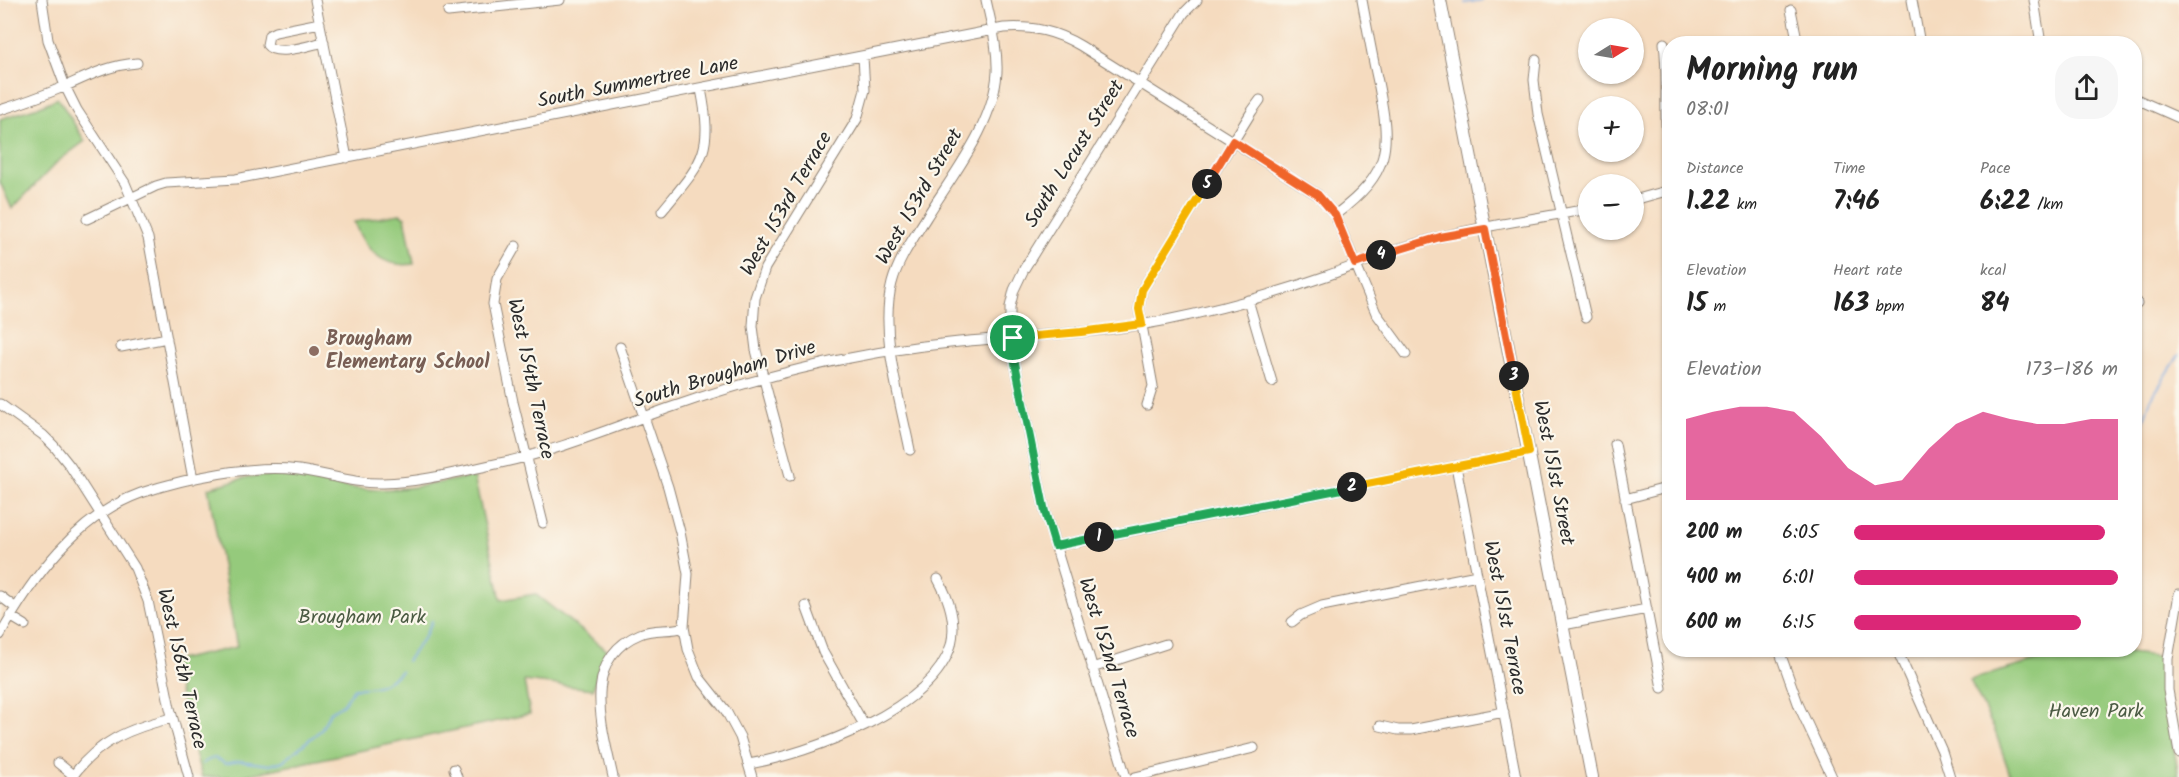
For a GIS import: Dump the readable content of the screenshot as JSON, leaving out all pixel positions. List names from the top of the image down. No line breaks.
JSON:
{"streets":{"main road":["West 151st Street"],"street":["South Summertree Lane","South Locust Street","West 153rd Street","West 153rd Terrace","South Brougham Drive","West 154th Terrace","West 151st Terrace","West 152nd Terrace","West 156th Terrace"]},"crossings":[["South Summertree Lane","South Locust Street"],["South Summertree Lane","West 153rd Street"],["South Summertree Lane","West 153rd Terrace"],["South Locust Street","South Brougham Drive"],["South Locust Street","West 152nd Terrace"],["West 153rd Street","South Brougham Drive"],["West 153rd Terrace","South Brougham Drive"],["South Brougham Drive","West 154th Terrace"],["South Brougham Drive","West 151st Street"],["South Brougham Drive","West 152nd Terrace"],["South Brougham Drive","West 156th Terrace"]],"parks":["Brougham Park","Haven Park"],"places":["Brougham Elementary School"],"north":"right","page":{"map_buttons":["+","−"],"heading":["Morning run","08:01"],"stats":[["Distance","1.22 km"],["Time","7:46"],["Pace","6:22 /km"],["Elevation","15 m"],["Heart rate","163 bpm"],["kcal","84"]],"pins":["5","4","3","2","1"],"chart":["Elevation","173–186 m"],"list":[{"name":"200 m","note":"6:05"},{"name":"400 m","note":"6:01"},{"name":"600 m","note":"6:15"}]}}
